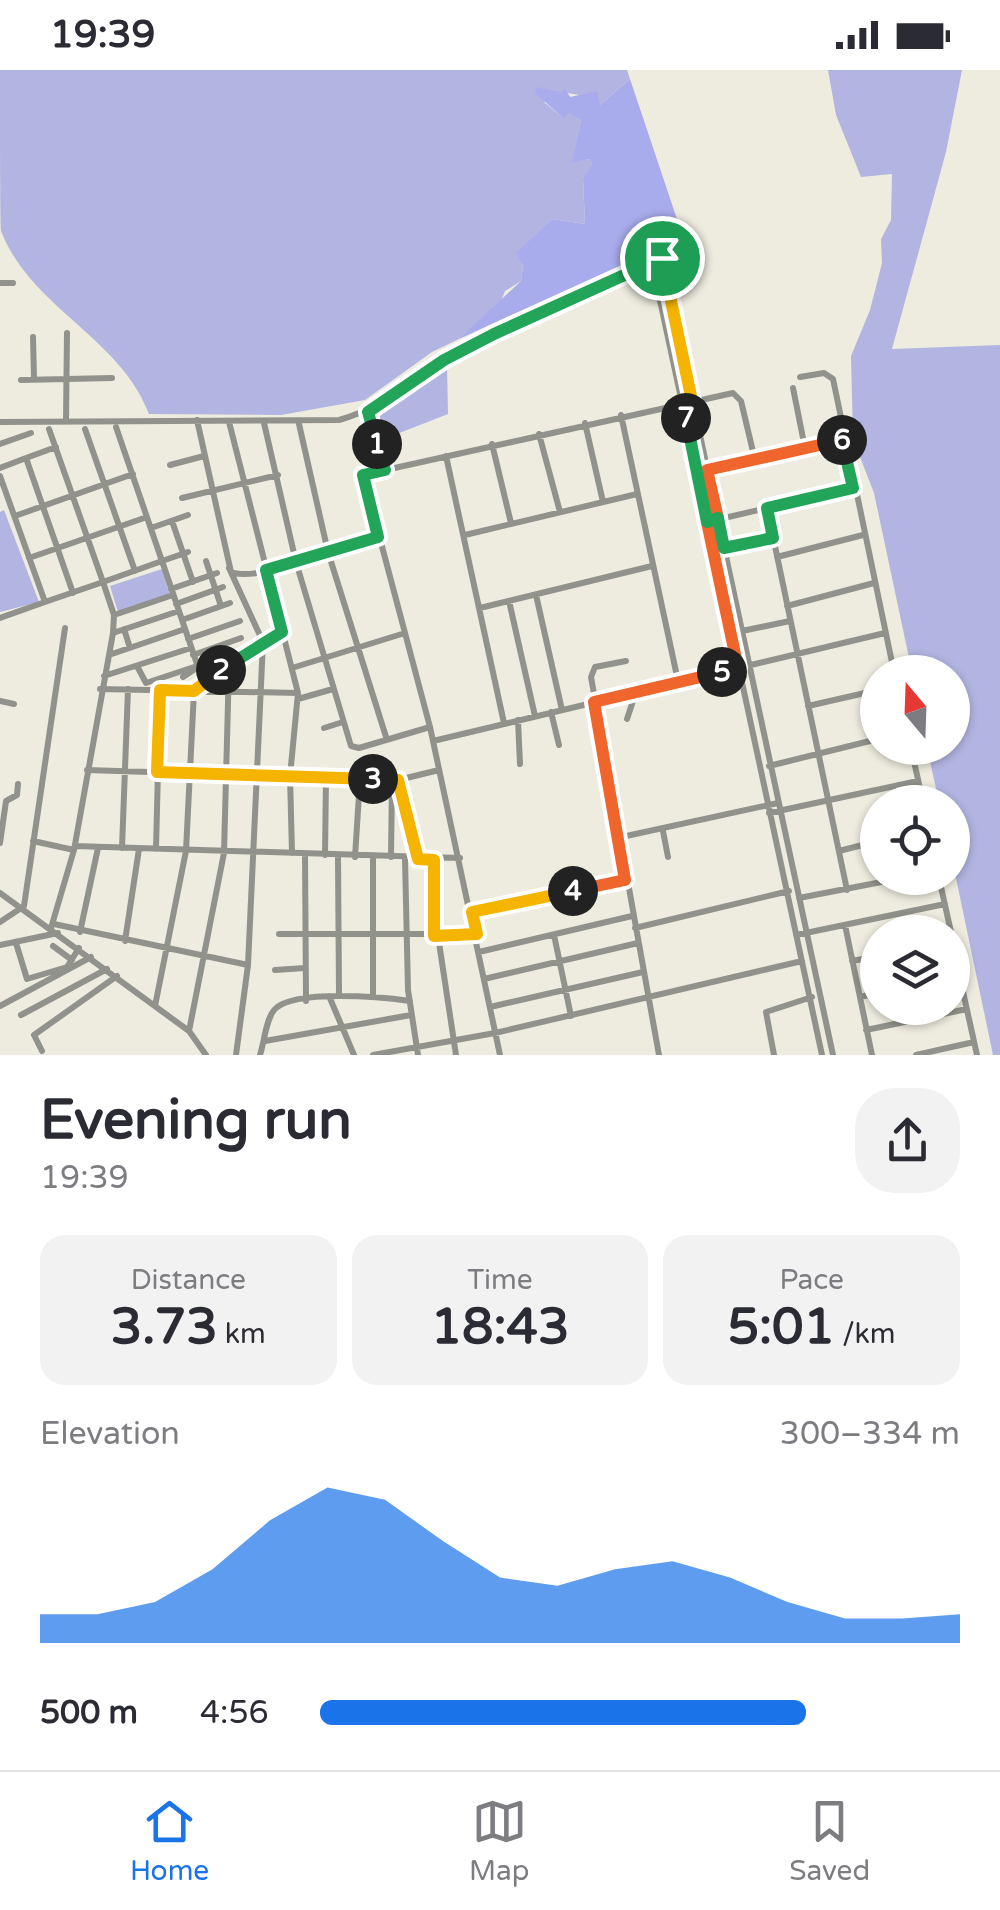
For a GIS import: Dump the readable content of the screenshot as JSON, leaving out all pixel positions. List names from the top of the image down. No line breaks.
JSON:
{"north":"top","page":{"status":"19:39","pins":["7","6","1","2","5","3","4"],"heading":["Evening run","19:39"],"stats":[["Distance","3.73 km"],["Time","18:43"],["Pace","5:01 /km"]],"chart":["Elevation","300–334 m"],"list":[{"name":"500 m","note":"4:56"}],"tabs":["Home","Map","Saved"]}}
